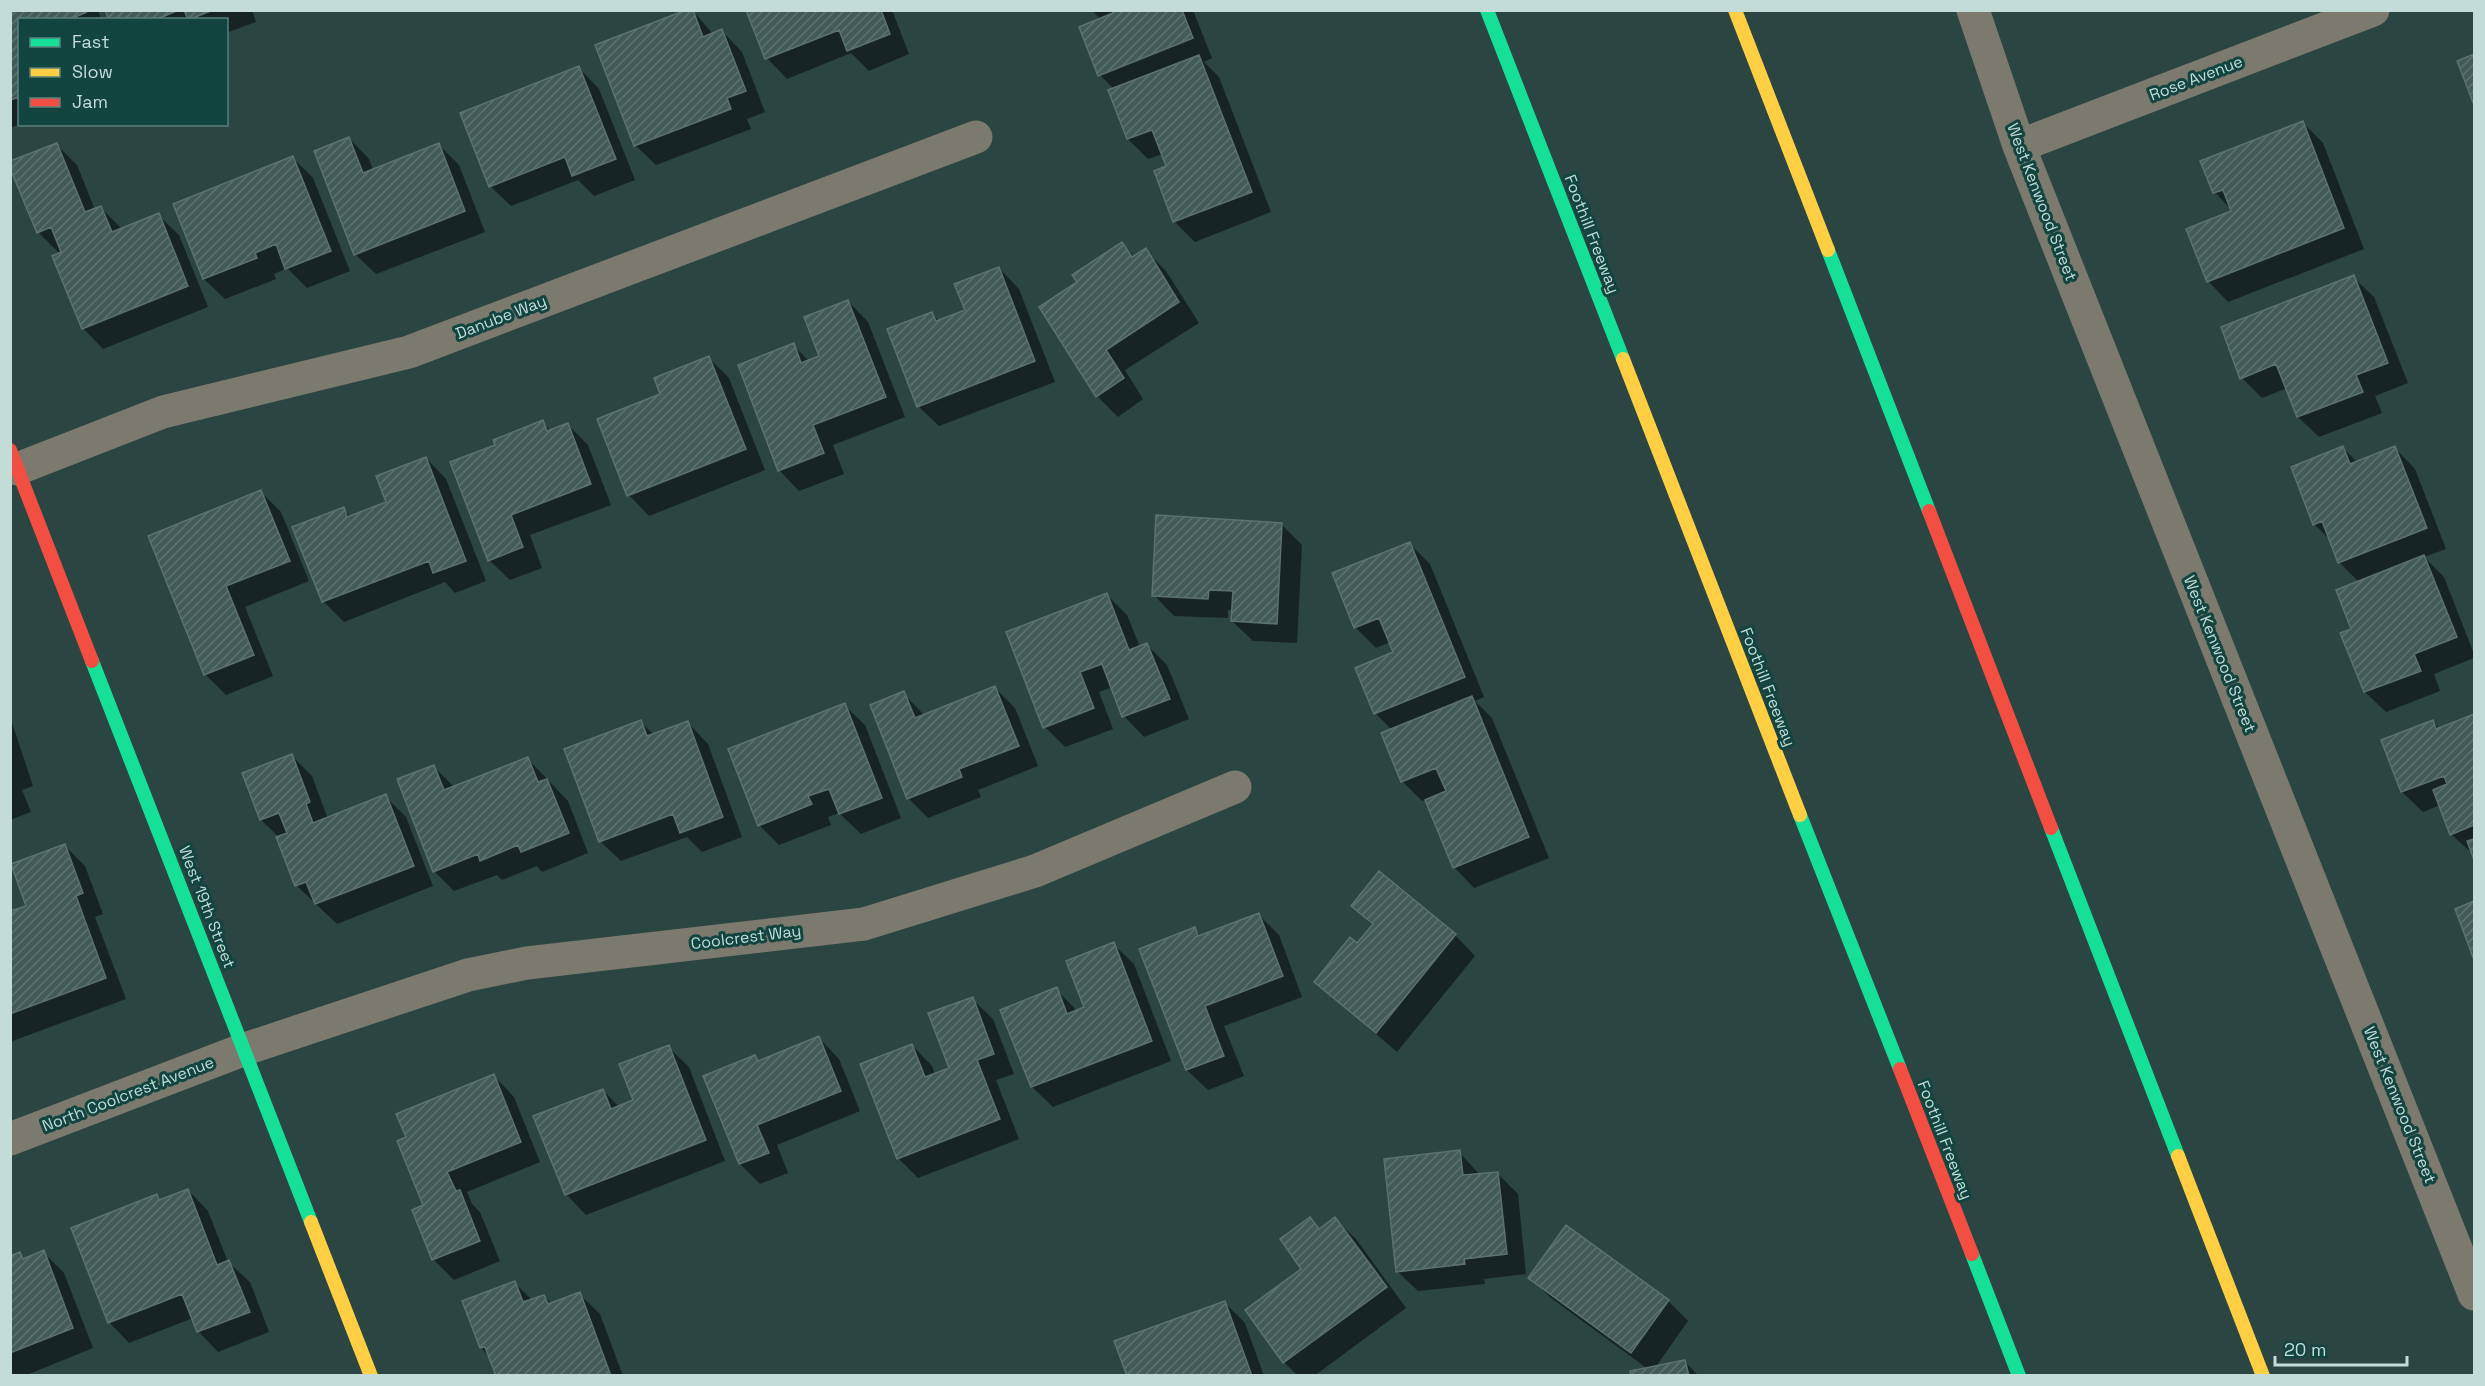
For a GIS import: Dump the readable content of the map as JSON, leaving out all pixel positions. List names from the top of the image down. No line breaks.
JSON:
{"streets":{"main road":["Foothill Freeway","West 19th Street"],"street":["Rose Avenue","West Kenwood Street","Danube Way","Coolcrest Way","North Coolcrest Avenue"]},"crossings":[["Rose Avenue","West Kenwood Street"],["Danube Way","West 19th Street"],["West 19th Street","Coolcrest Way"],["West 19th Street","North Coolcrest Avenue"],["Coolcrest Way","North Coolcrest Avenue"]],"legend":["Fast","Slow","Jam"],"scale_bar":"20 m"}
